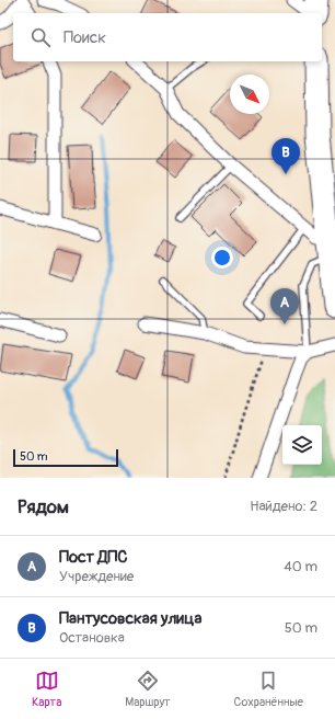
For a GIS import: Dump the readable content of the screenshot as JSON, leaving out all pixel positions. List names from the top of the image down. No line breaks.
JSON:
{"scale_bar":"50 m","north":"bottom right","page":{"search":"Поиск","pins":["B","A"],"scale":"50 m","heading":["Рядом","Найдено: 2"],"list":[{"mark":"A","name":"Пост ДПС","note":"Учреждение","value":"40 m"},{"mark":"B","name":"Пантусовская улица","note":"Остановка","value":"50 m"}],"nav":["Карта","Маршрут","Сохранённые"]}}
